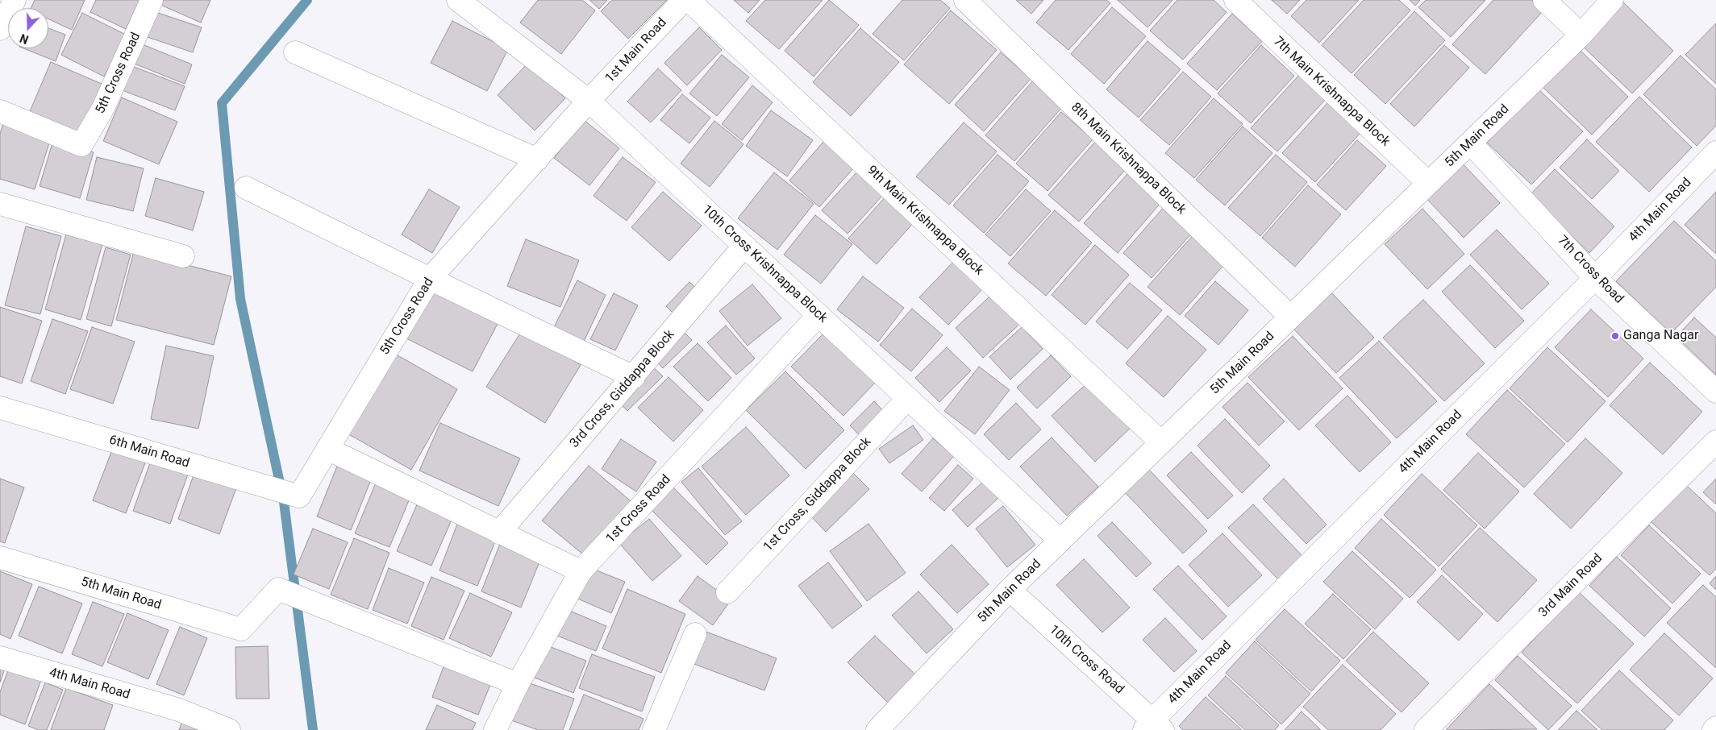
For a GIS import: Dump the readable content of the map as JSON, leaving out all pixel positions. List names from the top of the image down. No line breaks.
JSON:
{"streets":{"street":["1st Main Road","5th Cross Road","7th Main Krishnappa Block","5th Main Road","8th Main Krishnappa Block","4th Main Road","9th Main Krishnappa Block","10th Cross Krishnappa Block","7th Cross Road","3rd Cross, Giddappa Block","6th Main Road","1st Cross, Giddappa Block","1st Cross Road","3rd Main Road","10th Cross Road"]},"crossings":[["1st Main Road","5th Cross Road"],["1st Main Road","10th Cross Krishnappa Block"],["5th Cross Road","10th Cross Krishnappa Block"],["5th Cross Road","6th Main Road"],["7th Main Krishnappa Block","5th Main Road"],["5th Main Road","8th Main Krishnappa Block"],["5th Main Road","9th Main Krishnappa Block"],["5th Main Road","10th Cross Krishnappa Block"],["5th Main Road","7th Cross Road"],["5th Main Road","1st Cross Road"],["5th Main Road","10th Cross Road"],["4th Main Road","7th Cross Road"],["4th Main Road","10th Cross Road"],["10th Cross Krishnappa Block","3rd Cross, Giddappa Block"],["10th Cross Krishnappa Block","1st Cross, Giddappa Block"],["10th Cross Krishnappa Block","1st Cross Road"]],"places":["Ganga Nagar"],"north":"bottom"}
